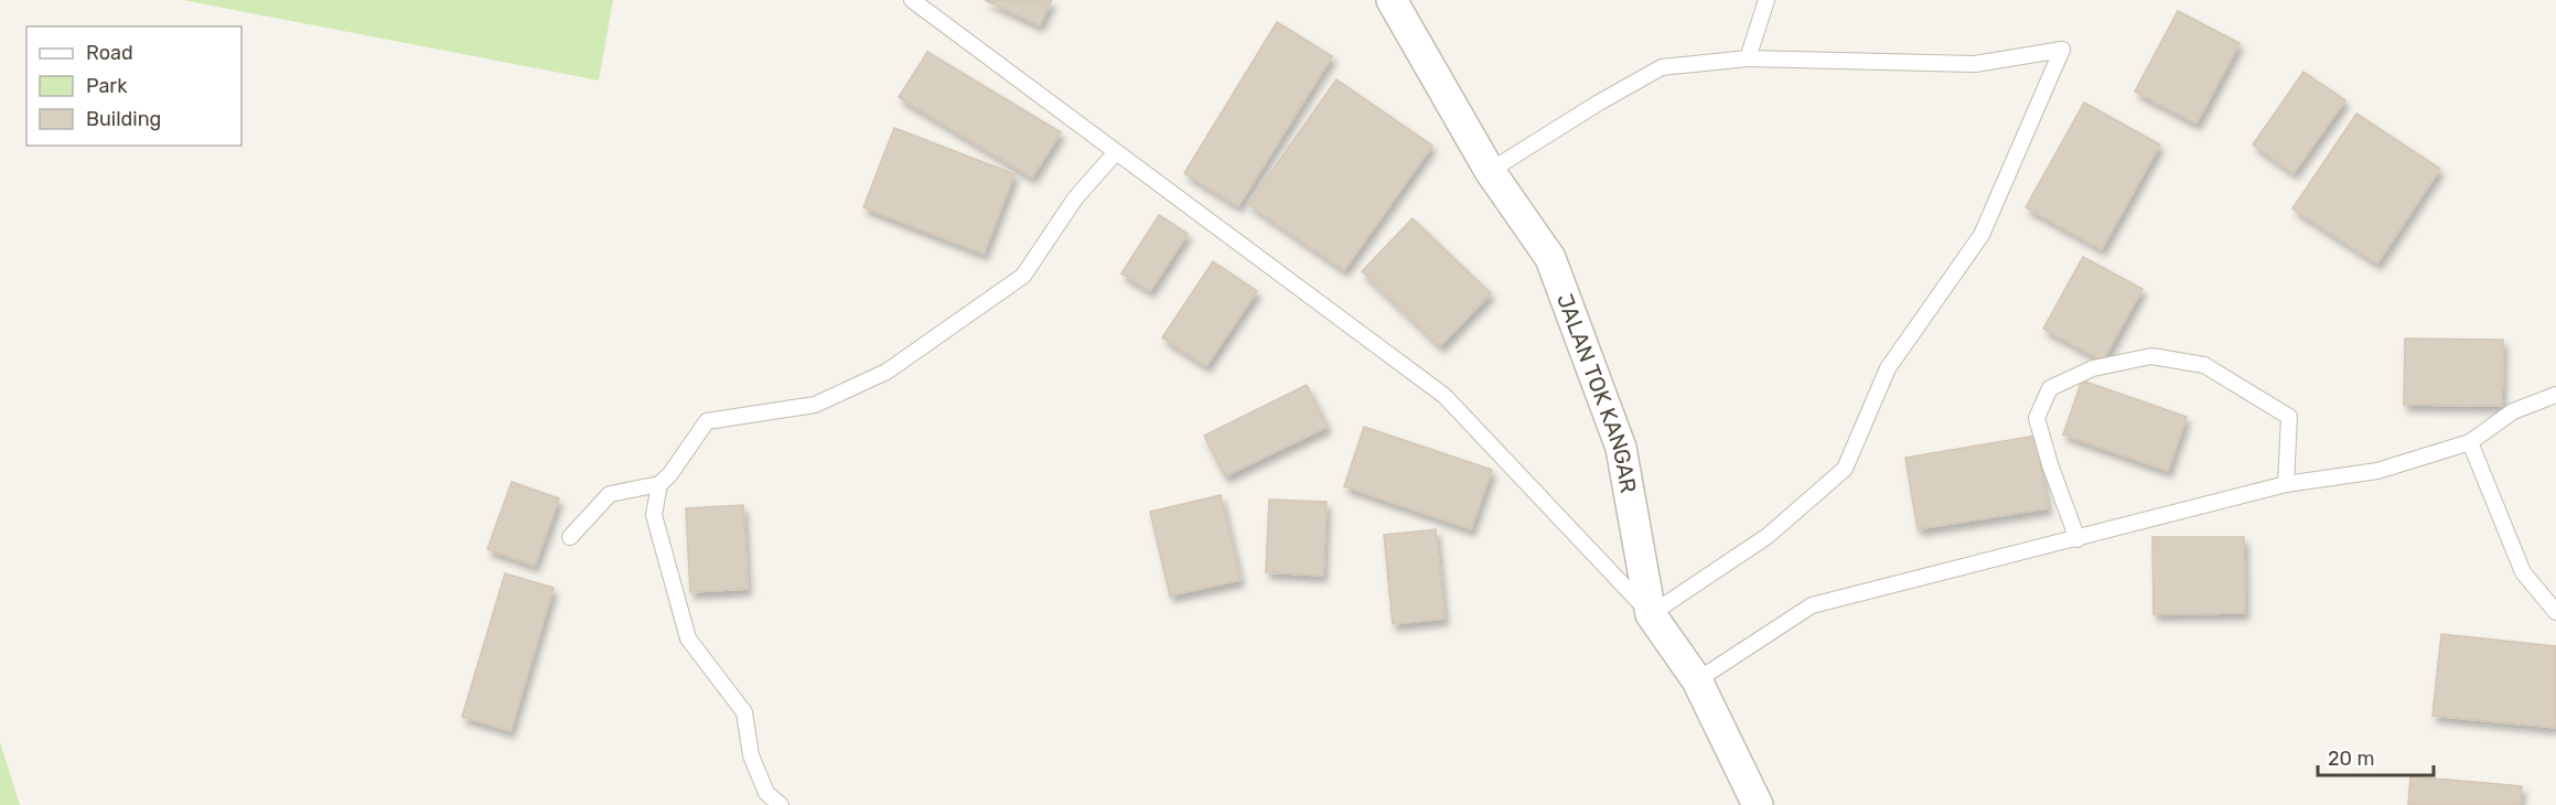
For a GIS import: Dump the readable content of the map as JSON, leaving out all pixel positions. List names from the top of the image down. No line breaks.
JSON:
{"streets":{"street":["JALAN TOK KANGAR"]},"legend":["Road","Park","Building"],"scale_bar":"20 m"}
